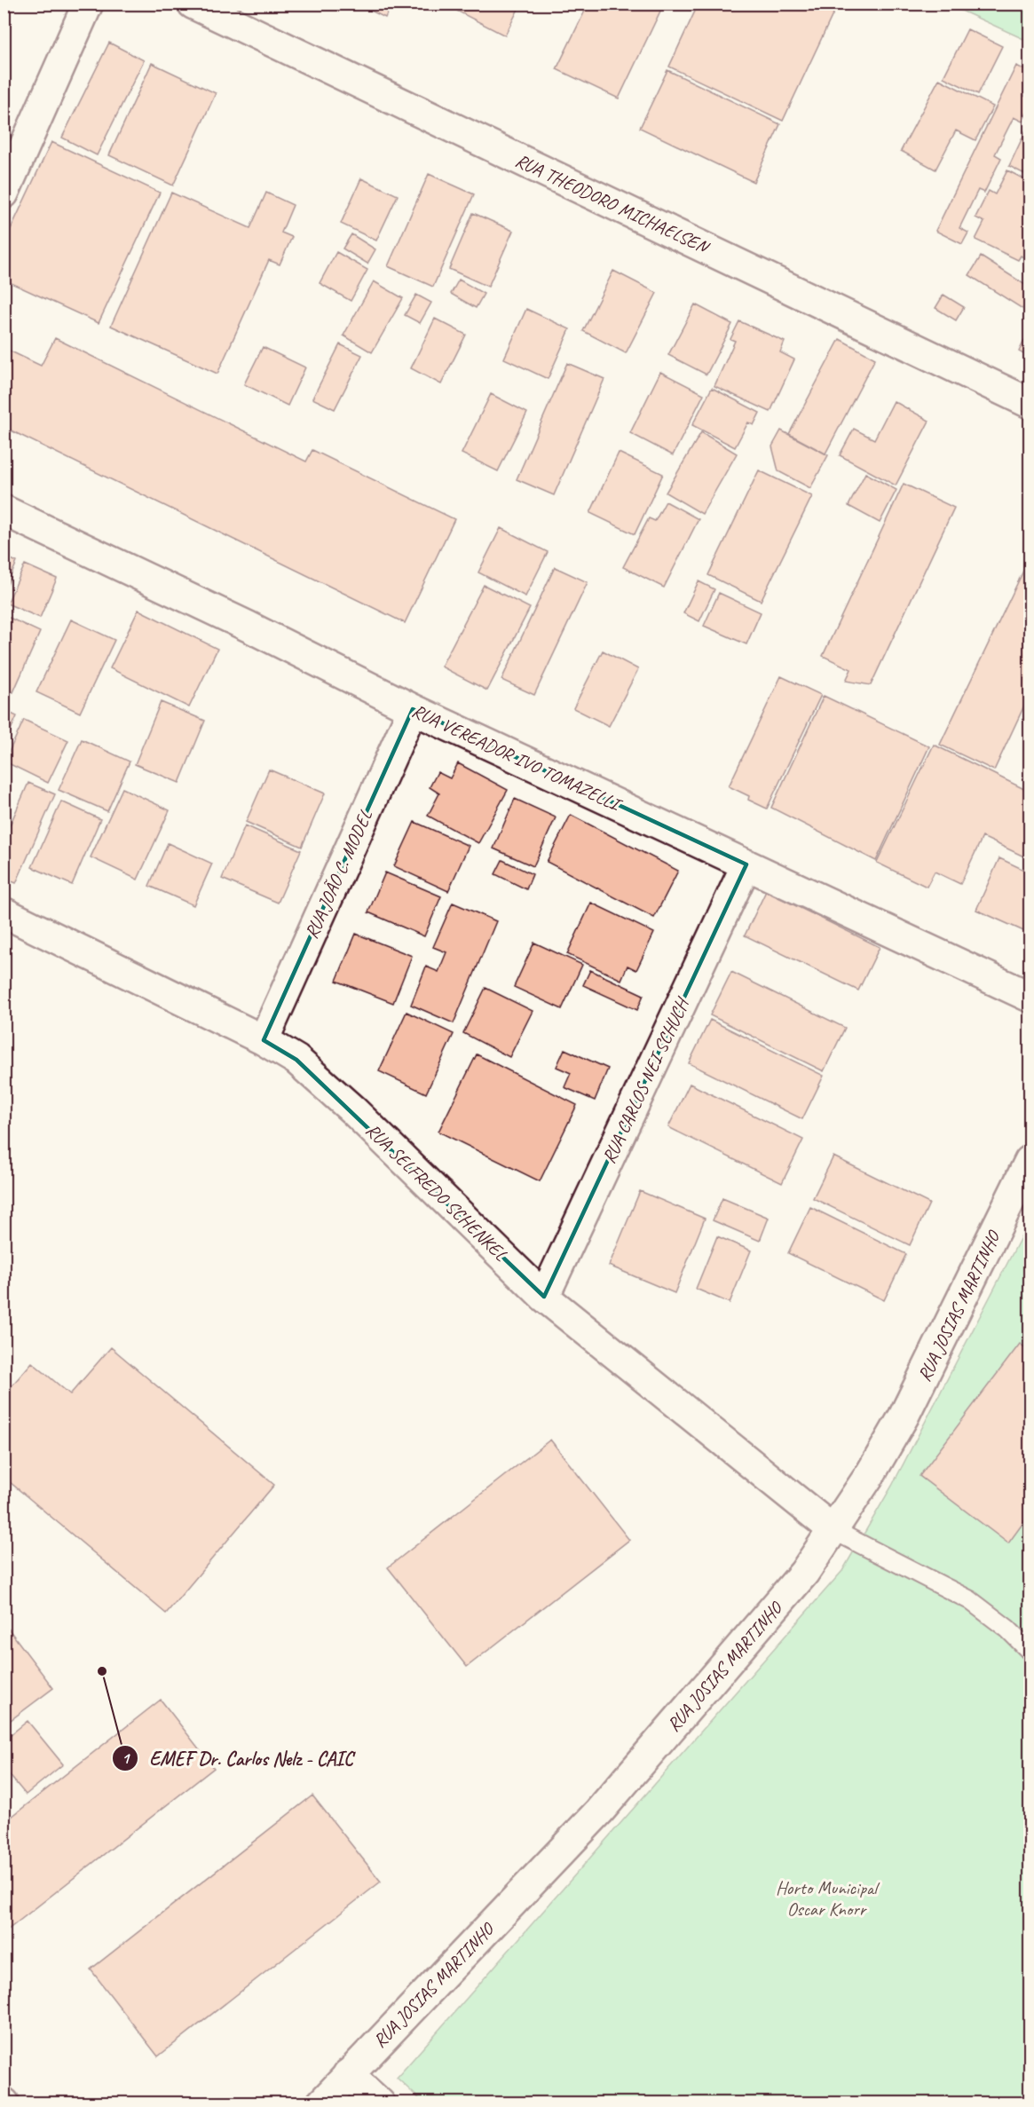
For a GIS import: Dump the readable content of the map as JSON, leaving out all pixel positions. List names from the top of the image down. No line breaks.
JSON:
{"streets":{"street":["RUA THEODORO MICHAELSEN","RUA VEREADOR IVO TOMAZELLI","RUA JOÃO C. MODEL","RUA CARLOS NEI SCHUCH","RUA SELFREDO SCHENKEL","RUA JOSIAS MARTINHO"]},"crossings":[["RUA VEREADOR IVO TOMAZELLI","RUA JOÃO C. MODEL"],["RUA VEREADOR IVO TOMAZELLI","RUA CARLOS NEI SCHUCH"],["RUA JOÃO C. MODEL","RUA SELFREDO SCHENKEL"],["RUA CARLOS NEI SCHUCH","RUA SELFREDO SCHENKEL"],["RUA SELFREDO SCHENKEL","RUA JOSIAS MARTINHO"]],"parks":["Horto Municipal Oscar Knorr"],"places":["EMEF Dr. Carlos Nelz - CAIC"]}
